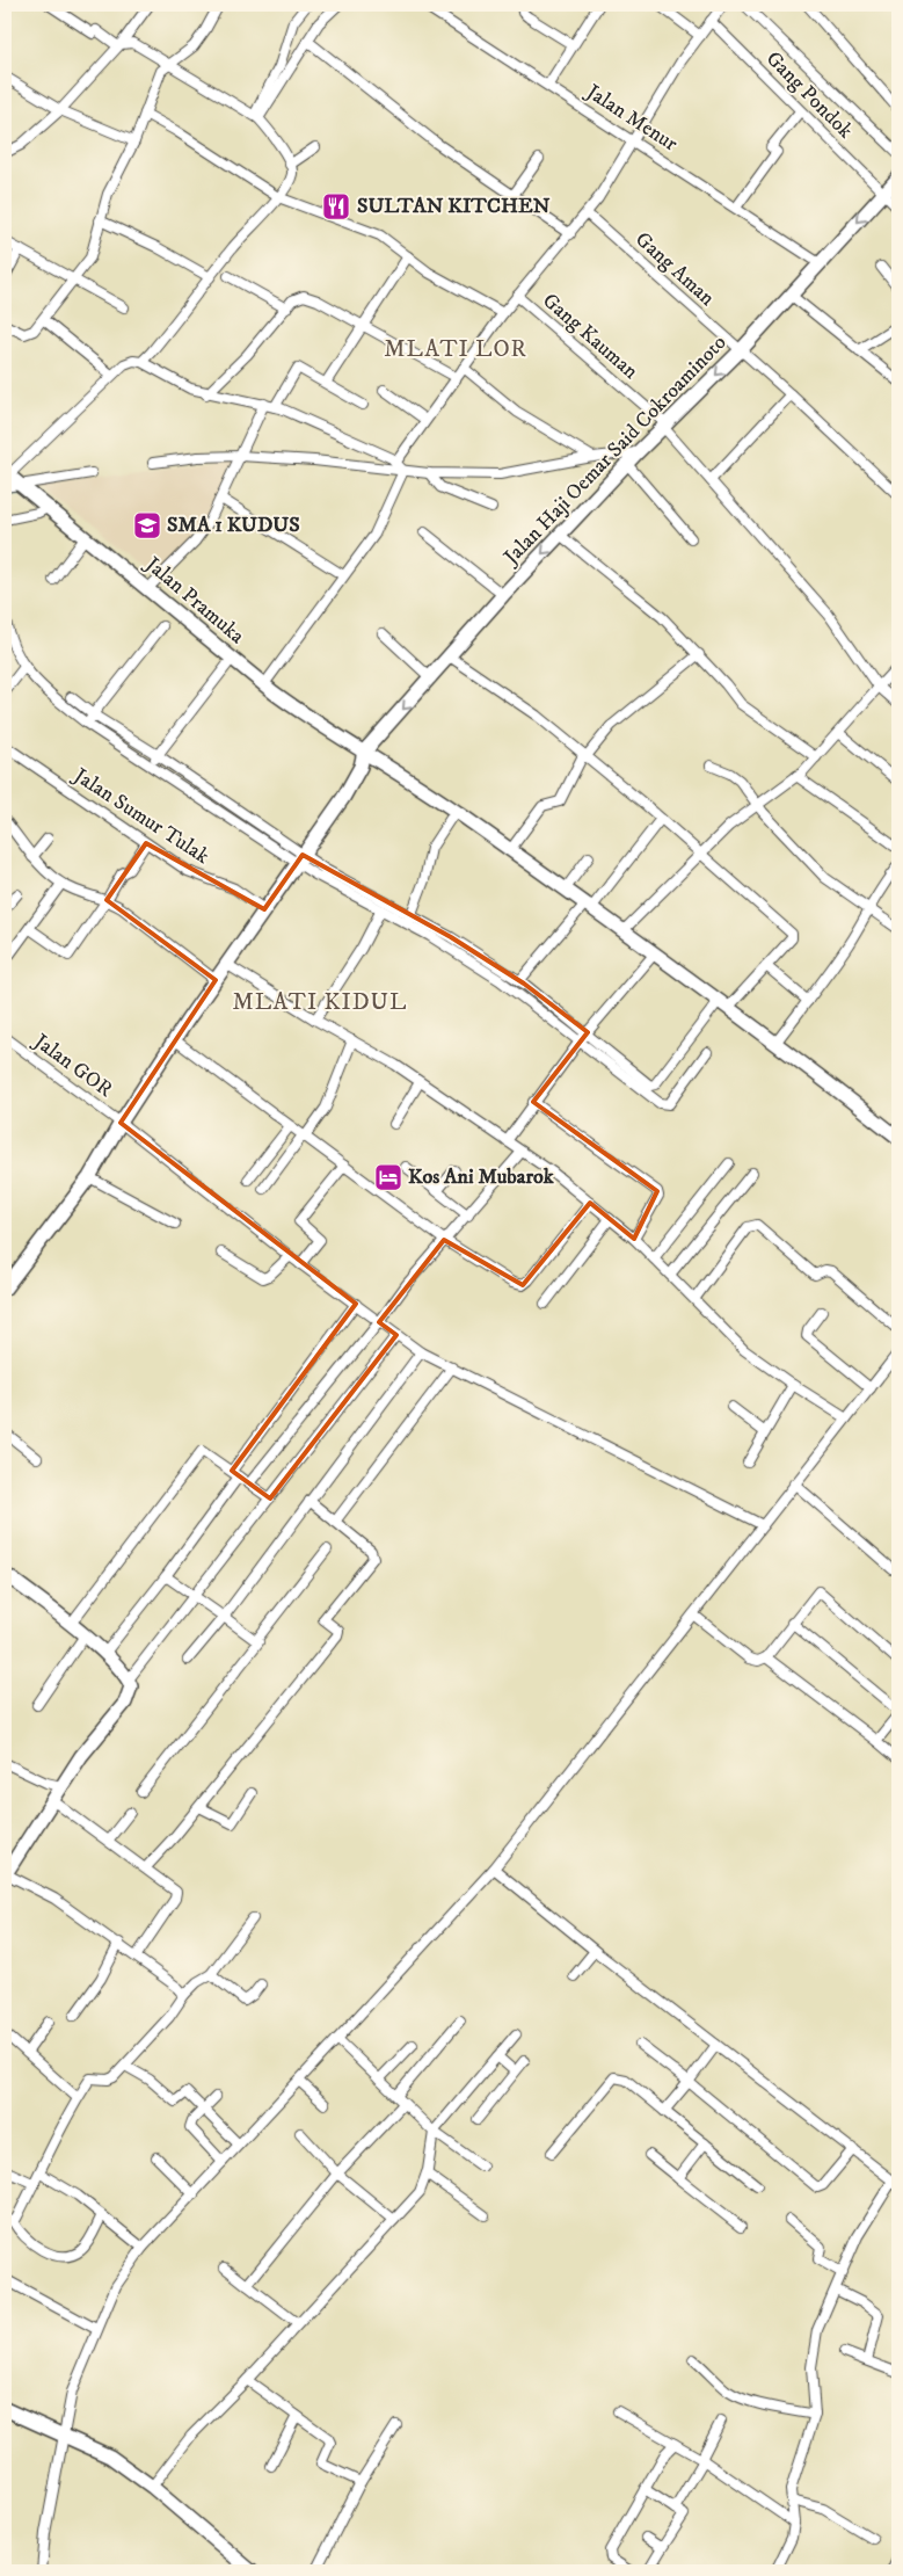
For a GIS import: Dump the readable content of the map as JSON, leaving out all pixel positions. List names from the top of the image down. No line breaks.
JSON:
{"streets":{"street":["Gang Pondok","Jalan Menur","Gang Aman","Gang Kauman","Jalan Haji Oemar Said Cokroaminoto","Jalan Pramuka","Jalan Sumur Tulak","Jalan GOR"]},"crossings":[["Gang Pondok","Jalan Haji Oemar Said Cokroaminoto"],["Jalan Menur","Jalan Haji Oemar Said Cokroaminoto"],["Gang Aman","Jalan Haji Oemar Said Cokroaminoto"],["Gang Kauman","Jalan Haji Oemar Said Cokroaminoto"],["Jalan Haji Oemar Said Cokroaminoto","Jalan Pramuka"]],"districts":["MLATI LOR","MLATI KIDUL"],"places":{"restaurant":["SULTAN KITCHEN"],"school or university":["SMA 1 KUDUS"],"hotel":["Kos Ani Mubarok"]}}
